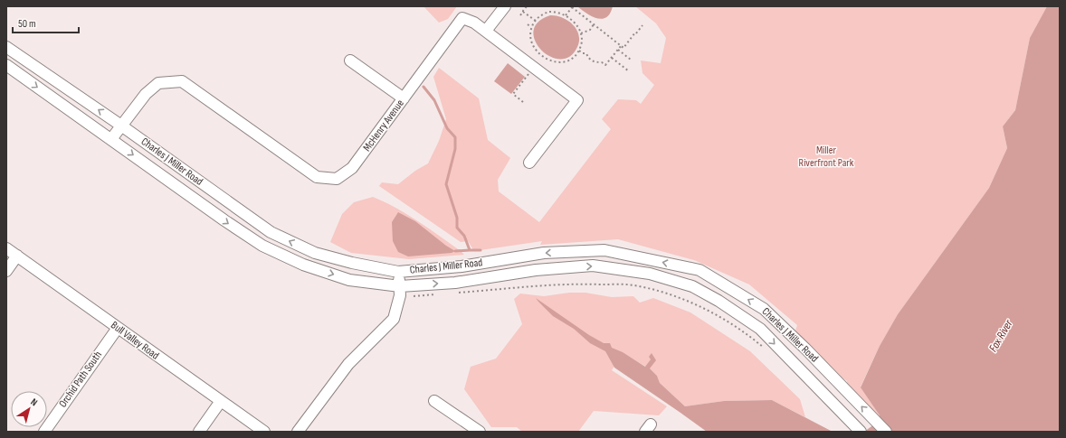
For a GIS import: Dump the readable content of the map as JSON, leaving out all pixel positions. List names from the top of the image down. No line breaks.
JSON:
{"streets":{"street":["McHenry Avenue","Charles J Miller Road","Bull Valley Road","Orchid Path South"]},"crossings":[["McHenry Avenue","Charles J Miller Road"],["Bull Valley Road","Orchid Path South"]],"water":["Fox River"],"parks":["Miller Riverfront Park"],"scale_bar":"50 m","north":"top right"}
